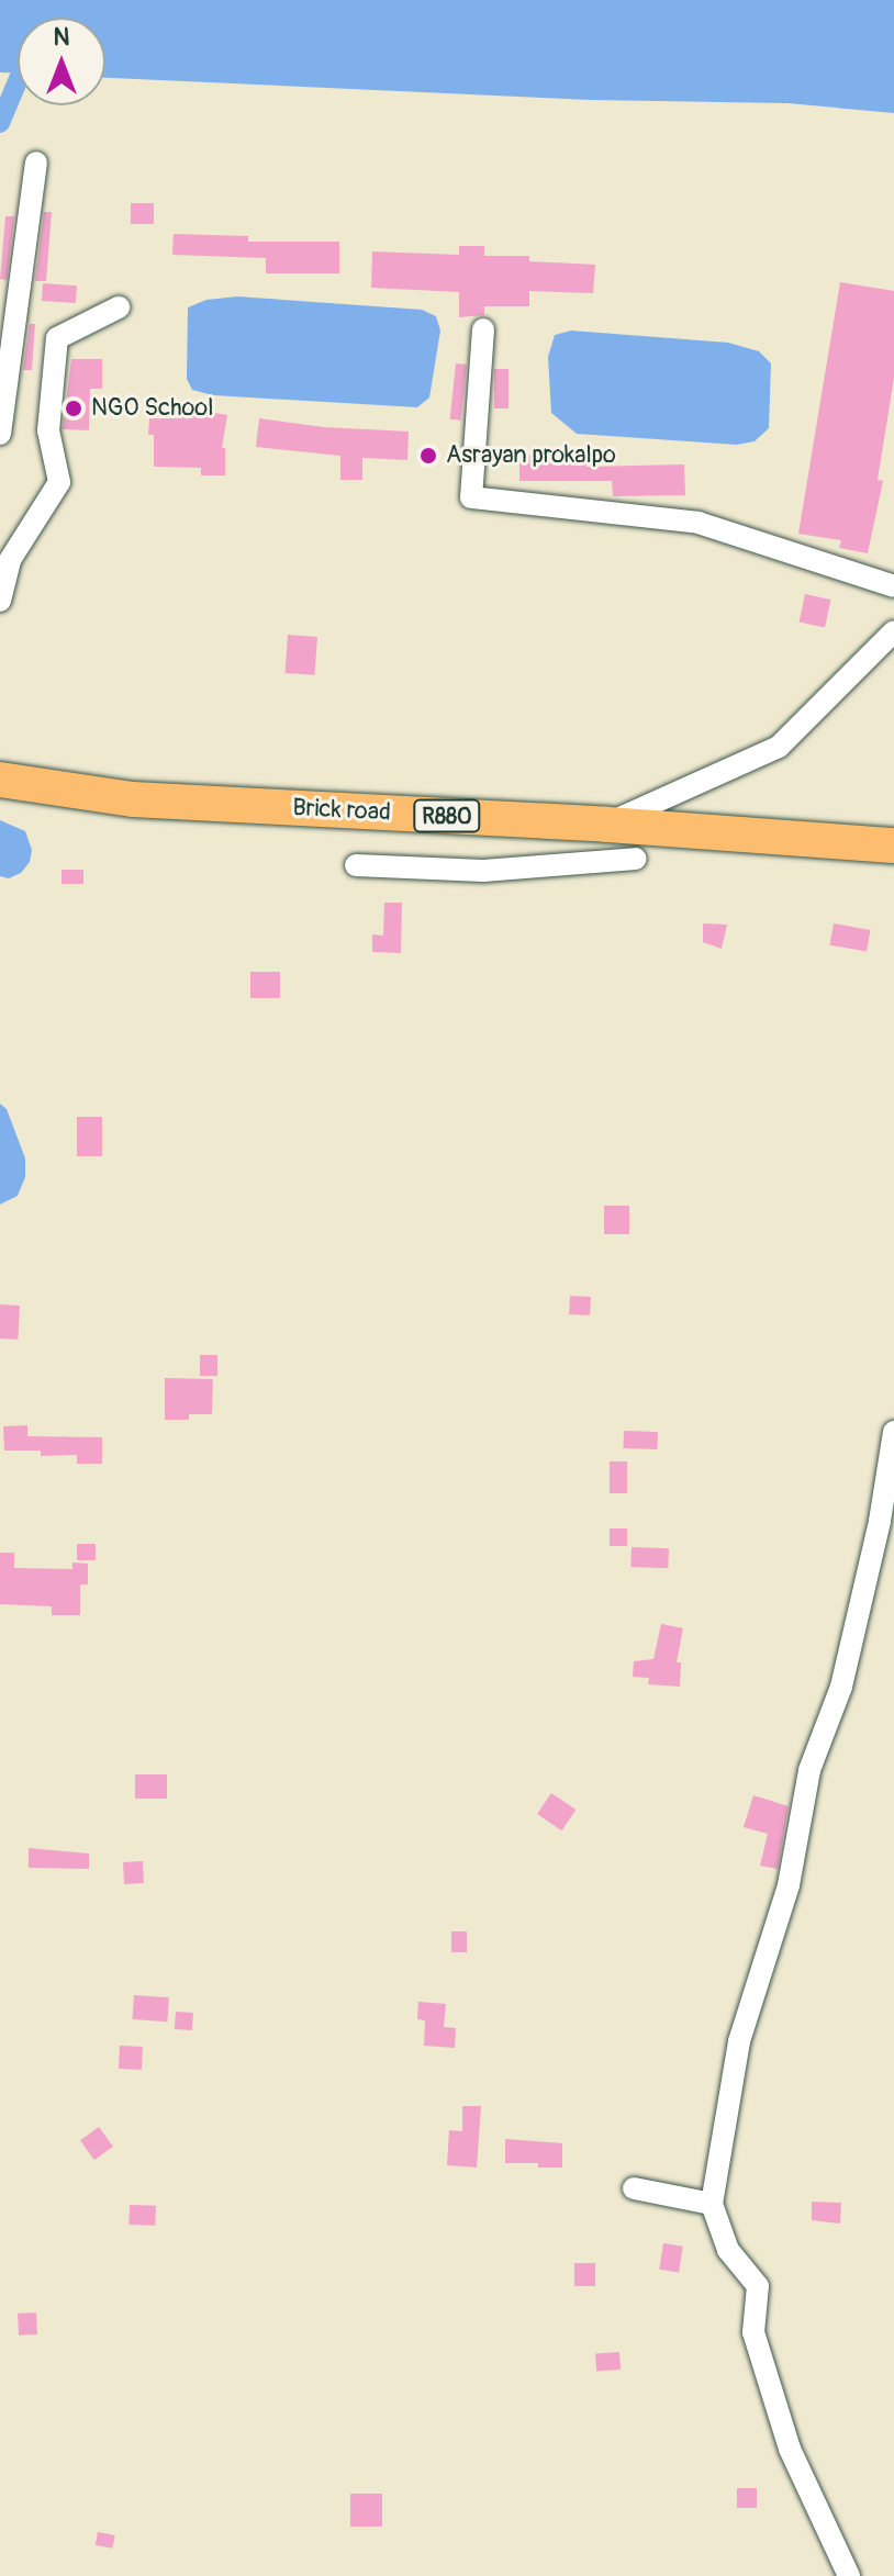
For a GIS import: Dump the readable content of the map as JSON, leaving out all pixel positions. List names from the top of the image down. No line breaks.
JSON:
{"streets":{"main road":["Brick road","R880"]},"places":["NGO School","Asrayan prokalpo"],"north":"top"}
